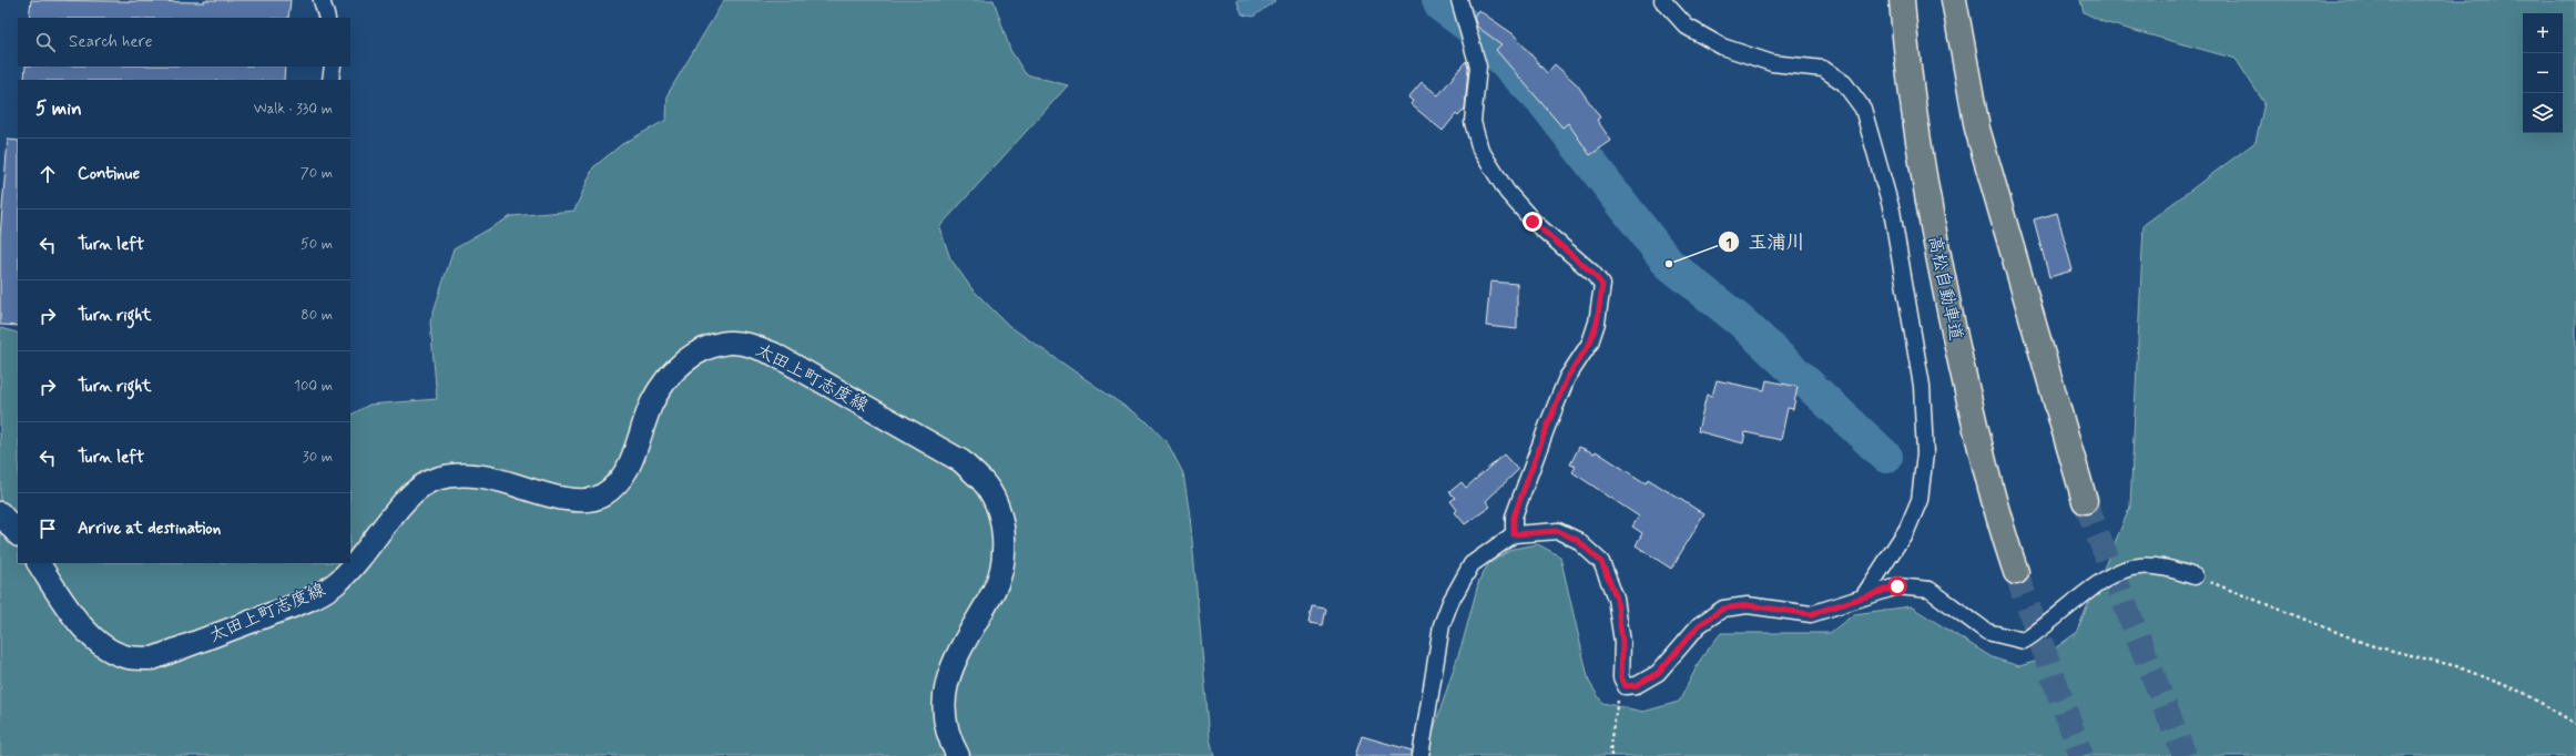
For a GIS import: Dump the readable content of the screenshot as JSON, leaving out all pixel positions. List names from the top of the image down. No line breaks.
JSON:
{"streets":{"highway":["高松自動車道"],"main road":["太田上町志度線"]},"places":["玉浦川"],"page":{"map_buttons":["+","−"],"search":"Search here","heading":["5 min","Walk · 330 m"],"list":[["Continue","70 m"],["Turn left","50 m"],["Turn right","80 m"],["Turn right","100 m"],["Turn left","30 m"],"Arrive at destination"]}}
